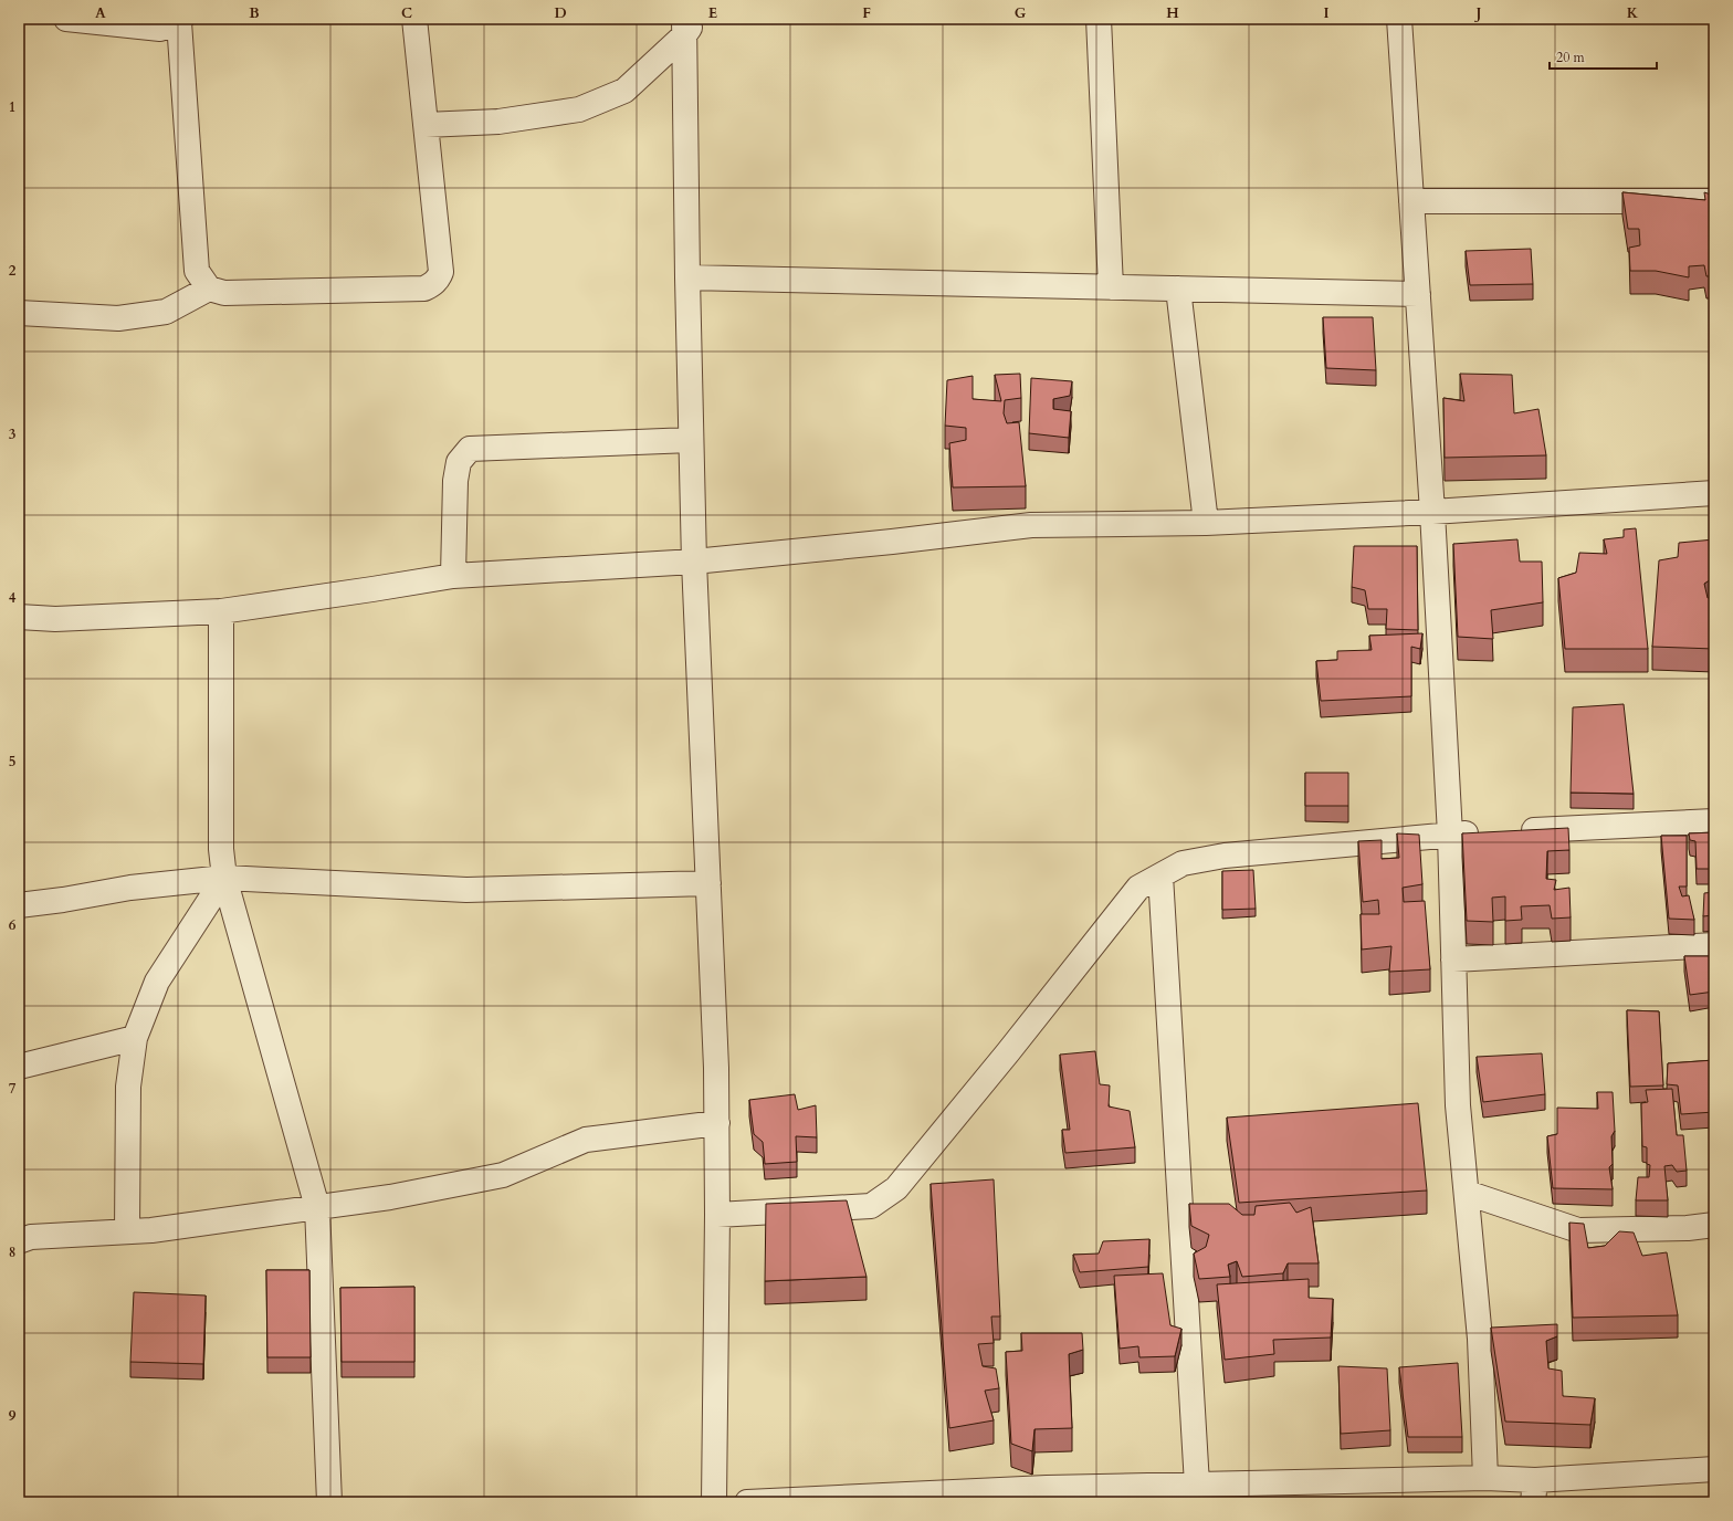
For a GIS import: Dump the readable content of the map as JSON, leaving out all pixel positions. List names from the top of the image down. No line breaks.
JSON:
{"scale_bar":"20 m","grid":{"columns":["A","B","C","D","E","F","G","H","I","J","K"],"rows":["1","2","3","4","5","6","7","8","9"]}}
